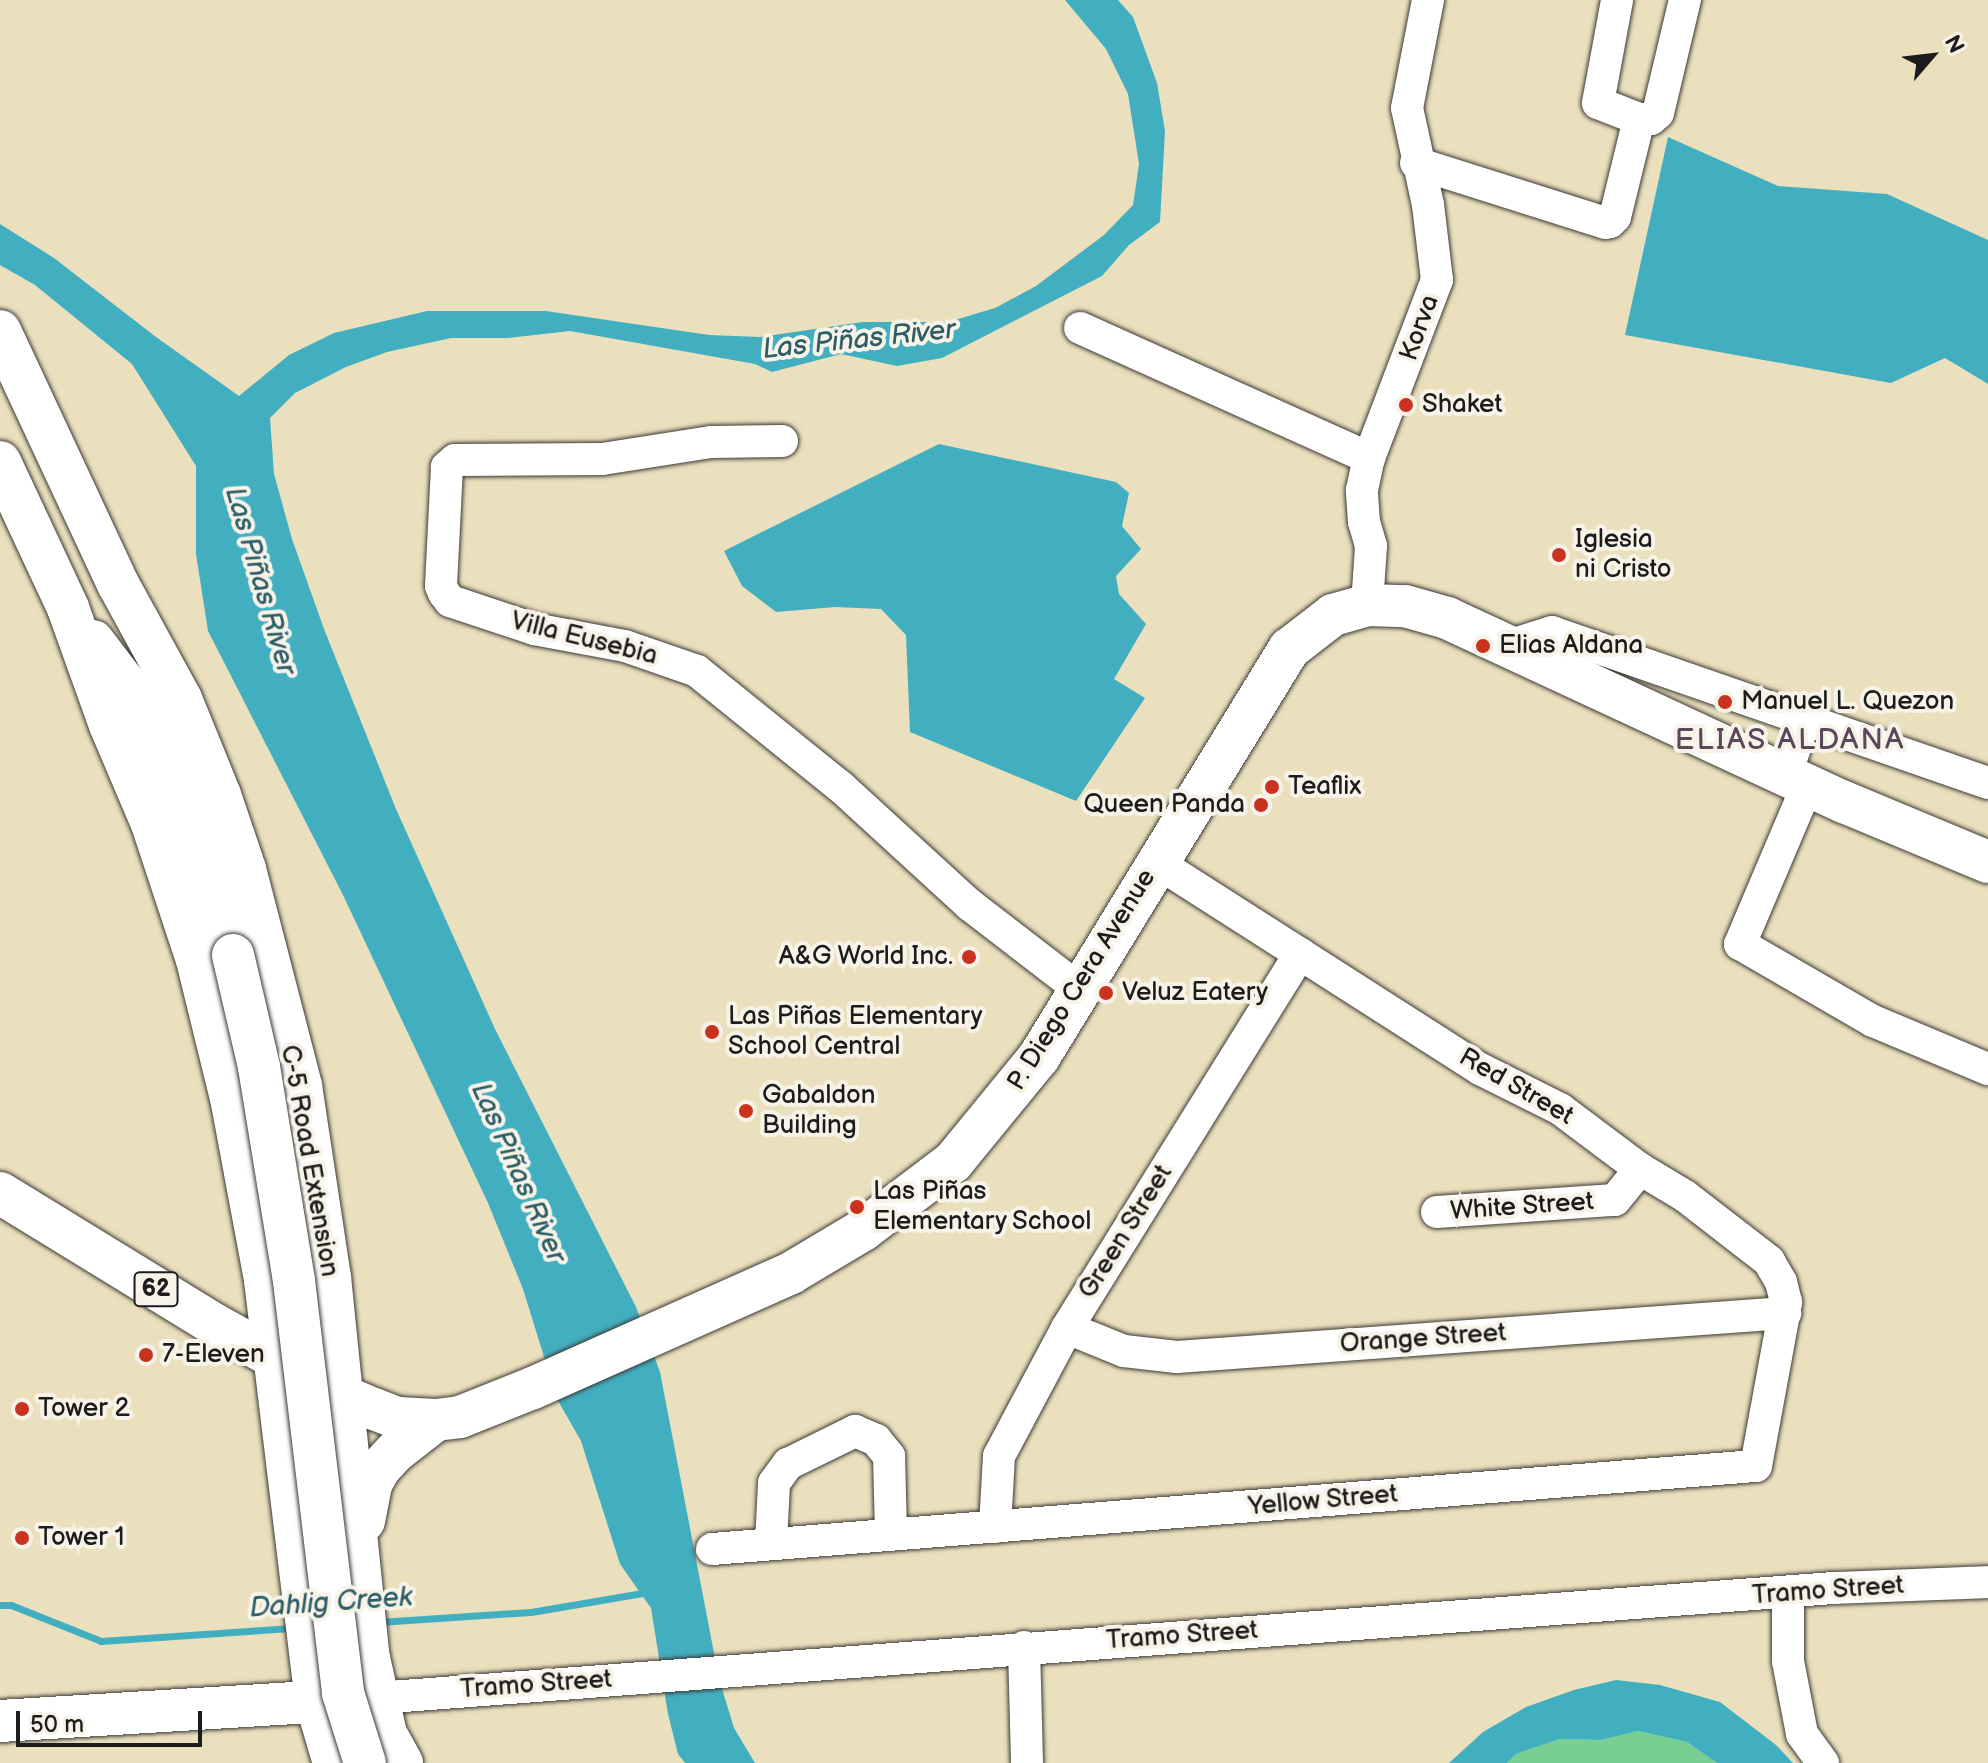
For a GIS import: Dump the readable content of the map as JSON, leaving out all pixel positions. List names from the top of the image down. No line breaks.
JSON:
{"streets":{"main road":["P. Diego Cera Avenue","C-5 Road Extension","62"],"street":["Korva","Villa Eusebia","Red Street","White Street","Green Street","Orange Street","Yellow Street","Tramo Street"]},"crossings":[["Korva","P. Diego Cera Avenue"],["Villa Eusebia","P. Diego Cera Avenue"],["P. Diego Cera Avenue","Red Street"],["P. Diego Cera Avenue","C-5 Road Extension"],["Red Street","White Street"],["Red Street","Green Street"],["Red Street","Orange Street"],["Red Street","Yellow Street"],["C-5 Road Extension","Tramo Street"],["Green Street","Orange Street"],["Green Street","Yellow Street"]],"districts":["ELIAS ALDANA"],"water":["Las Piñas River","Dahlig Creek"],"places":["Shaket","Iglesia ni Cristo","Elias Aldana","Manuel L. Quezon","Teaflix","Queen Panda","A&G World Inc.","Veluz Eatery","Las Piñas Elementary School Central","Gabaldon Building","Las Piñas Elementary School","7-Eleven","Tower 2","Tower 1"],"scale_bar":"50 m","north":"top right"}
